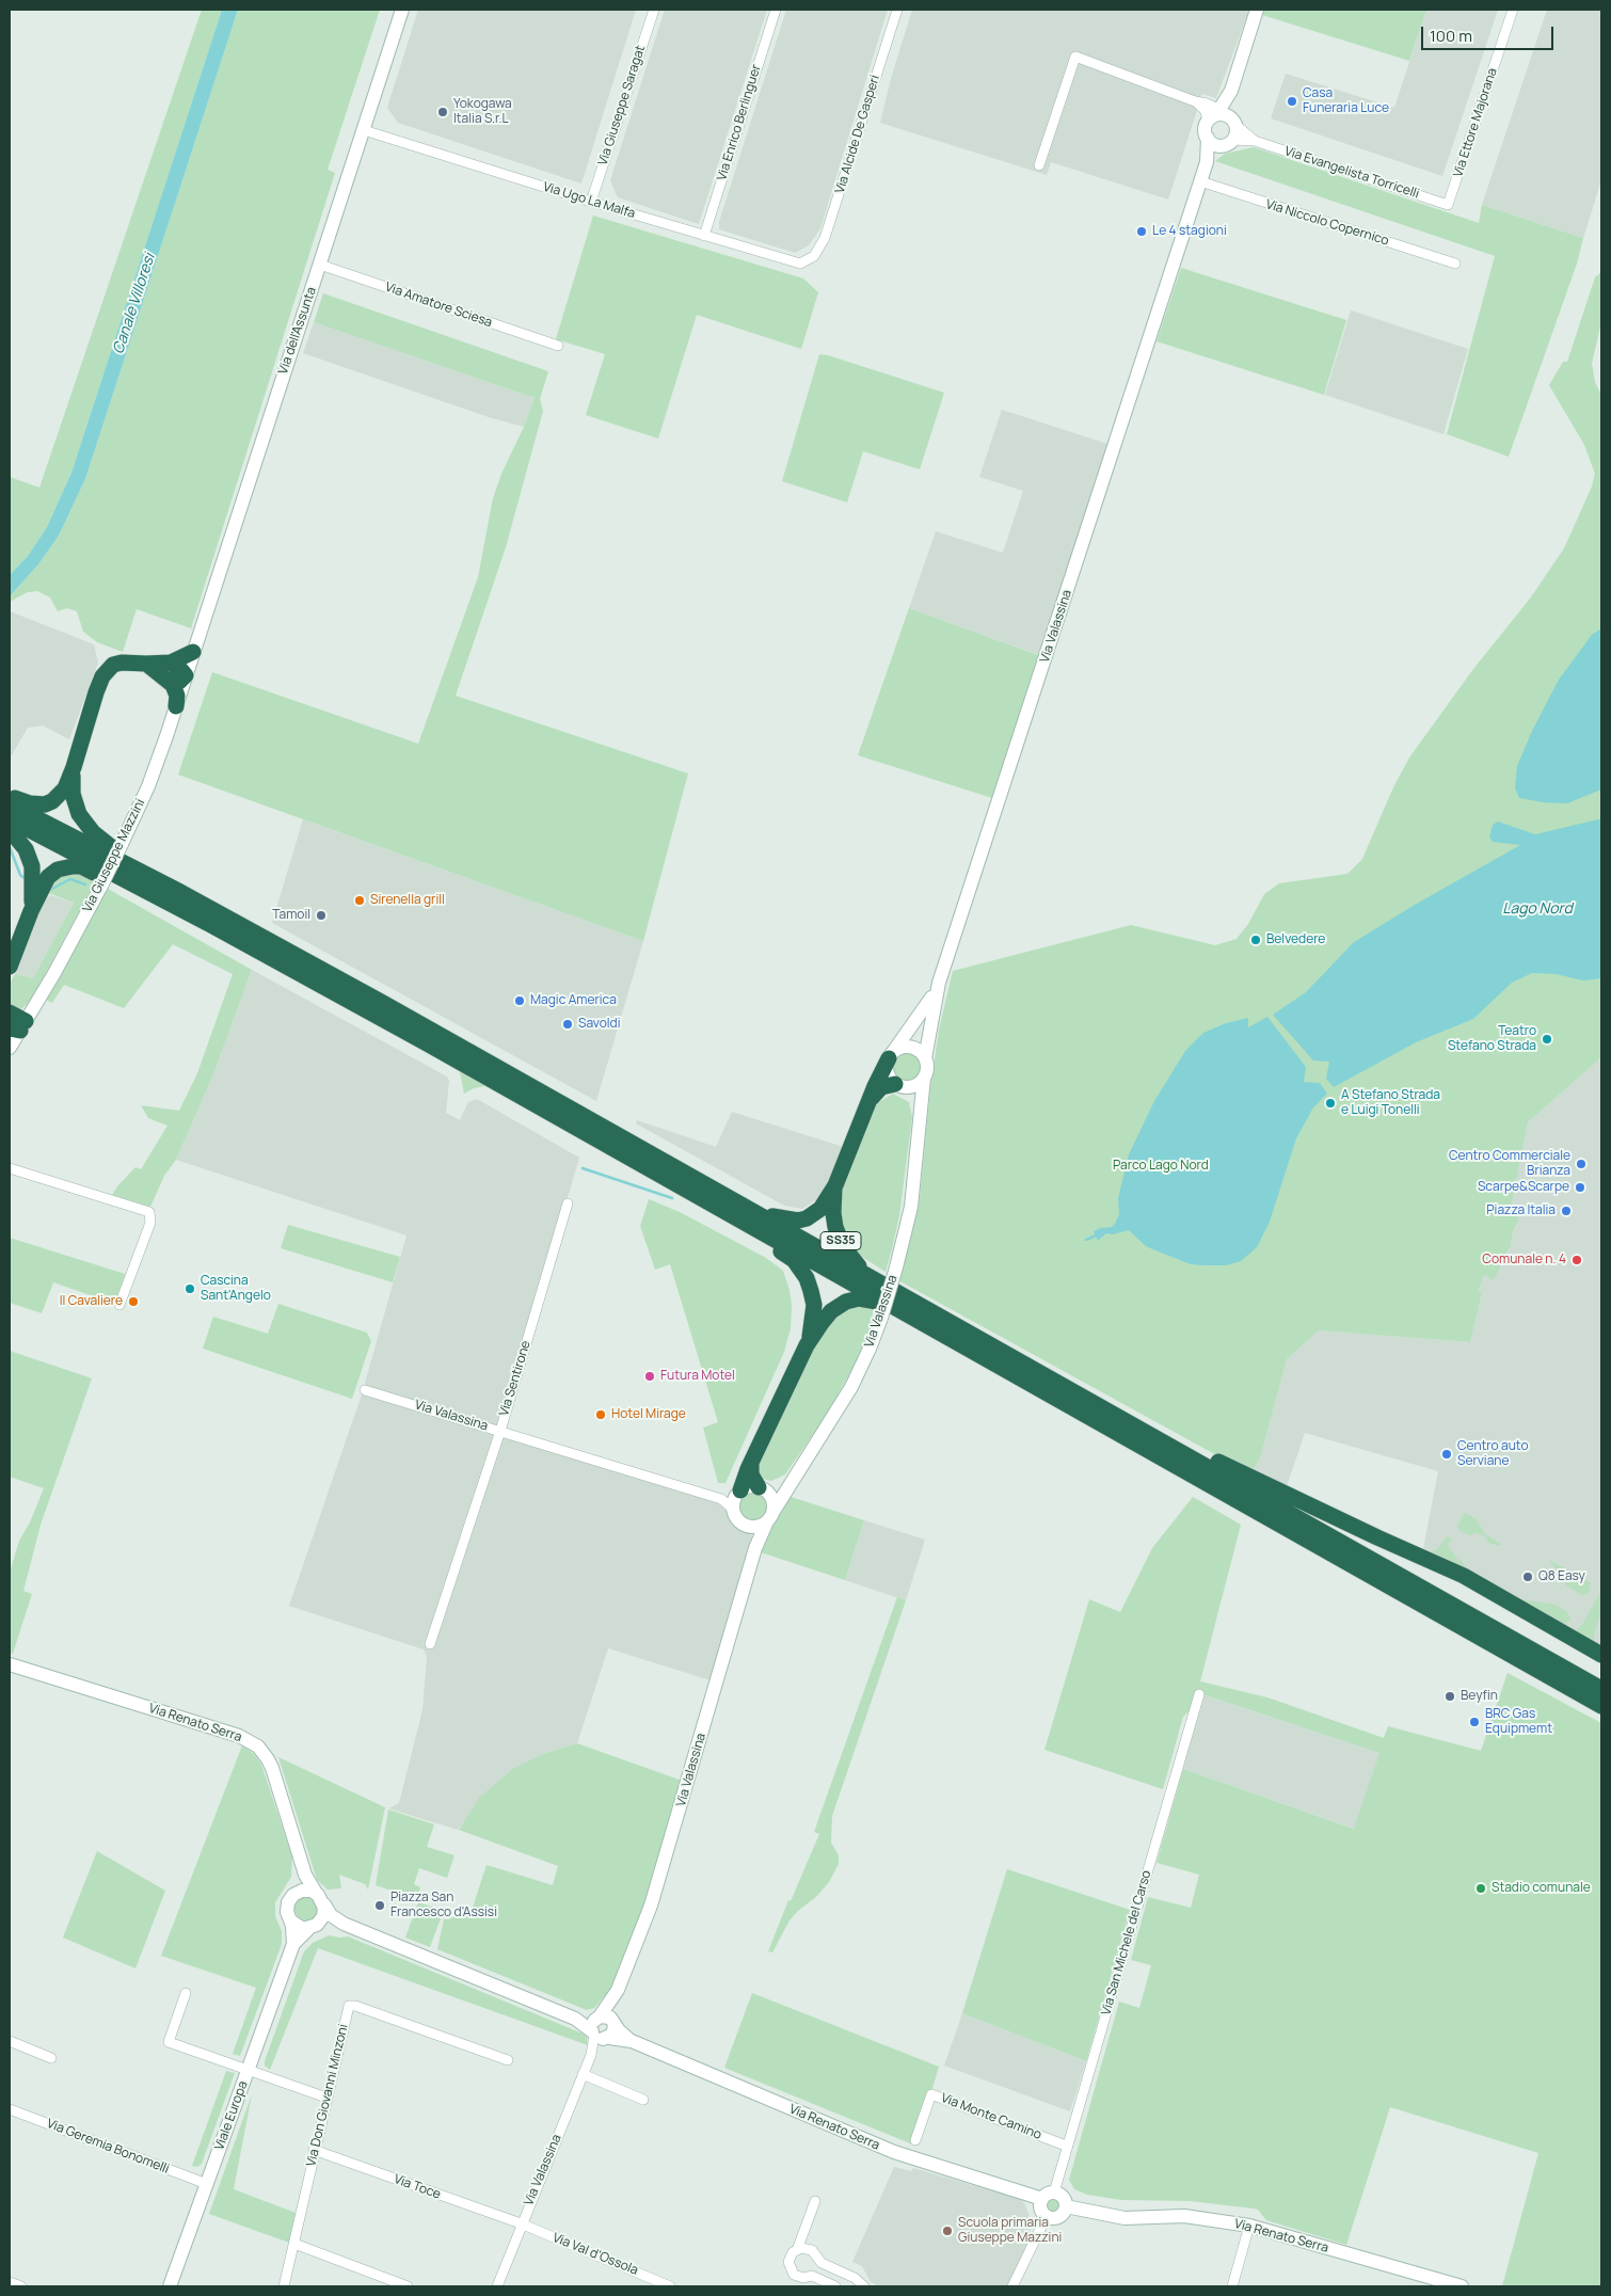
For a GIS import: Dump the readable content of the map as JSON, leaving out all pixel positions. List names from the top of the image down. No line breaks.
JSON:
{"streets":{"highway":["SS35"],"street":["Via Giuseppe Saragat","Via Enrico Berlinguer","Via Ettore Majorana","Via Alcide De Gasperi","Via Evangelista Torricelli","Via Ugo La Malfa","Via Niccolo Copernico","Via Amatore Sciesa","Via dell'Assunta","Via Valassina","Via Giuseppe Mazzini","Via Sentirone","Via Renato Serra","Via San Michele del Carso","Via Don Giovanni Minzoni","Viale Europa","Via Monte Camino","Via Geremia Bonomelli","Via Toce","Via Val d'Ossola"]},"crossings":[["Via Giuseppe Saragat","Via Ugo La Malfa"],["Via Enrico Berlinguer","Via Ugo La Malfa"],["Via Ettore Majorana","Via Evangelista Torricelli"],["Via Alcide De Gasperi","Via Ugo La Malfa"],["Via Ugo La Malfa","Via dell'Assunta"],["Via Niccolo Copernico","Via Valassina"],["Via Amatore Sciesa","Via dell'Assunta"],["Via dell'Assunta","Via Giuseppe Mazzini"],["Via Valassina","Via Sentirone"],["Via Valassina","Via Renato Serra"],["Via Valassina","Via Toce"],["Via Valassina","Via Val d'Ossola"],["Via Renato Serra","Via San Michele del Carso"],["Via Renato Serra","Viale Europa"],["Via San Michele del Carso","Via Monte Camino"],["Via Don Giovanni Minzoni","Via Toce"],["Viale Europa","Via Geremia Bonomelli"],["Via Toce","Via Val d'Ossola"]],"water":["Canale Villoresi","Lago Nord"],"parks":["Parco Lago Nord"],"places":["Casa Funeraria Luce","Yokogawa Italia S.r.L","Le 4 stagioni","Sirenella grill","Tamoil","Belvedere","Magic America","Savoldi","Teatro Stefano Strada","A Stefano Strada e Luigi Tonelli","Centro Commerciale Brianza","Scarpe&Scarpe","Piazza Italia","Comunale n. 4","Cascina Sant'Angelo","Il Cavaliere","Futura Motel","Hotel Mirage","Centro auto Serviane","Q8 Easy","Beyfin","BRC Gas Equipmemt","Stadio comunale","Piazza San Francesco d'Assisi","Scuola primaria Giuseppe Mazzini"],"scale_bar":"100 m"}
